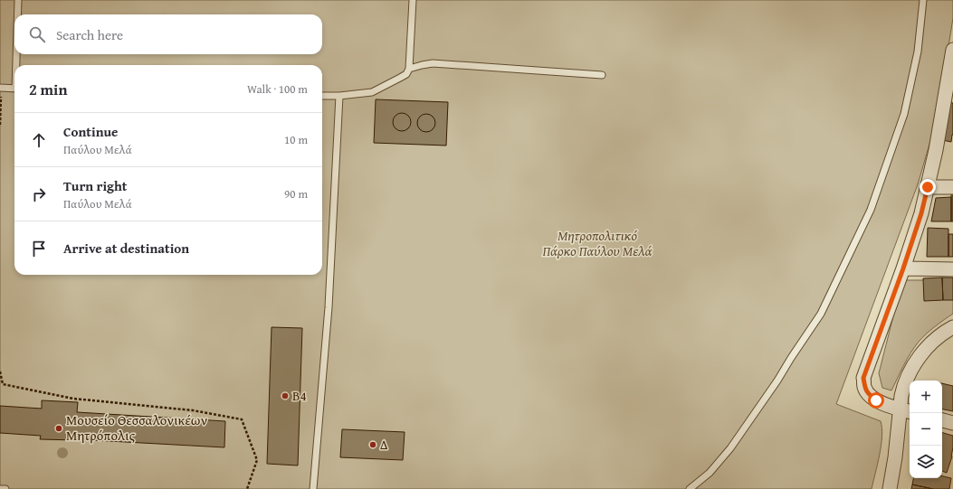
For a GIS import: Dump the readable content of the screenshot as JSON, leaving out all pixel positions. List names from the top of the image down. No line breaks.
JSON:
{"parks":["Μητροπολιτικό Πάρκο Παύλου Μελά"],"places":["Β4","Μουσείο Θεσσαλονικέων Μητρόπολις","Δ"],"page":{"search":"Search here","heading":["2 min","Walk · 100 m"],"list":[["Continue","Παύλου Μελά","10 m"],["Turn right","Παύλου Μελά","90 m"],"Arrive at destination"],"map_buttons":["+","−"]}}
